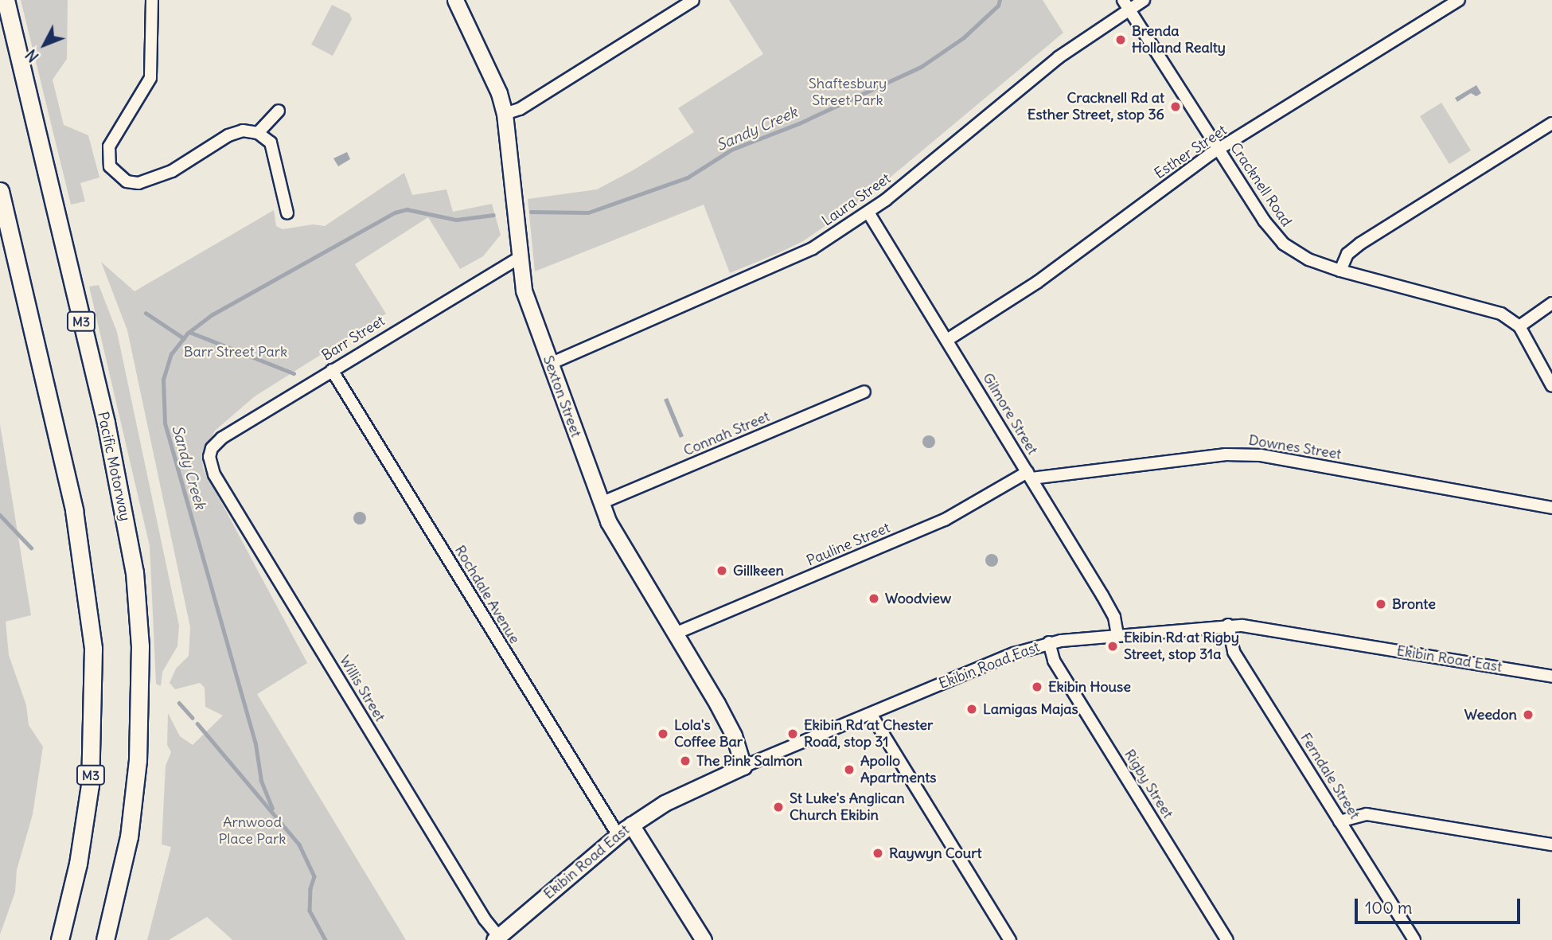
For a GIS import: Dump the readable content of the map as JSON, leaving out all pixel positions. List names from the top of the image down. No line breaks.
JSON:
{"streets":{"highway":["M3","Pacific Motorway"],"main road":["Sexton Street","Ekibin Road East"],"street":["Esther Street","Cracknell Road","Laura Street","Barr Street","Gilmore Street","Connah Street","Downes Street","Pauline Street","Rochdale Avenue","Willis Street","Ferndale Street","Rigby Street"]},"crossings":[["Esther Street","Cracknell Road"],["Esther Street","Gilmore Street"],["Cracknell Road","Laura Street"],["Laura Street","Sexton Street"],["Laura Street","Gilmore Street"],["Barr Street","Sexton Street"],["Barr Street","Rochdale Avenue"],["Barr Street","Willis Street"],["Sexton Street","Connah Street"],["Sexton Street","Pauline Street"],["Sexton Street","Ekibin Road East"],["Gilmore Street","Downes Street"],["Gilmore Street","Pauline Street"],["Gilmore Street","Ekibin Road East"],["Downes Street","Pauline Street"],["Rochdale Avenue","Ekibin Road East"],["Ekibin Road East","Willis Street"],["Ekibin Road East","Ferndale Street"],["Ekibin Road East","Rigby Street"]],"water":["Sandy Creek"],"parks":["Shaftesbury Street Park","Barr Street Park","Arnwood Place Park"],"places":["Brenda Holland Realty","Cracknell Rd at Esther Street, stop 36","Gillkeen","Woodview","Bronte","Ekibin Rd at Rigby Street, stop 31a","Ekibin House","Lamigas Majas","Weedon","Lola's Coffee Bar","Ekibin Rd at Chester Road, stop 31","The Pink Salmon","Apollo Apartments","St Luke's Anglican Church Ekibin","Raywyn Court"],"scale_bar":"100 m","north":"bottom left"}
